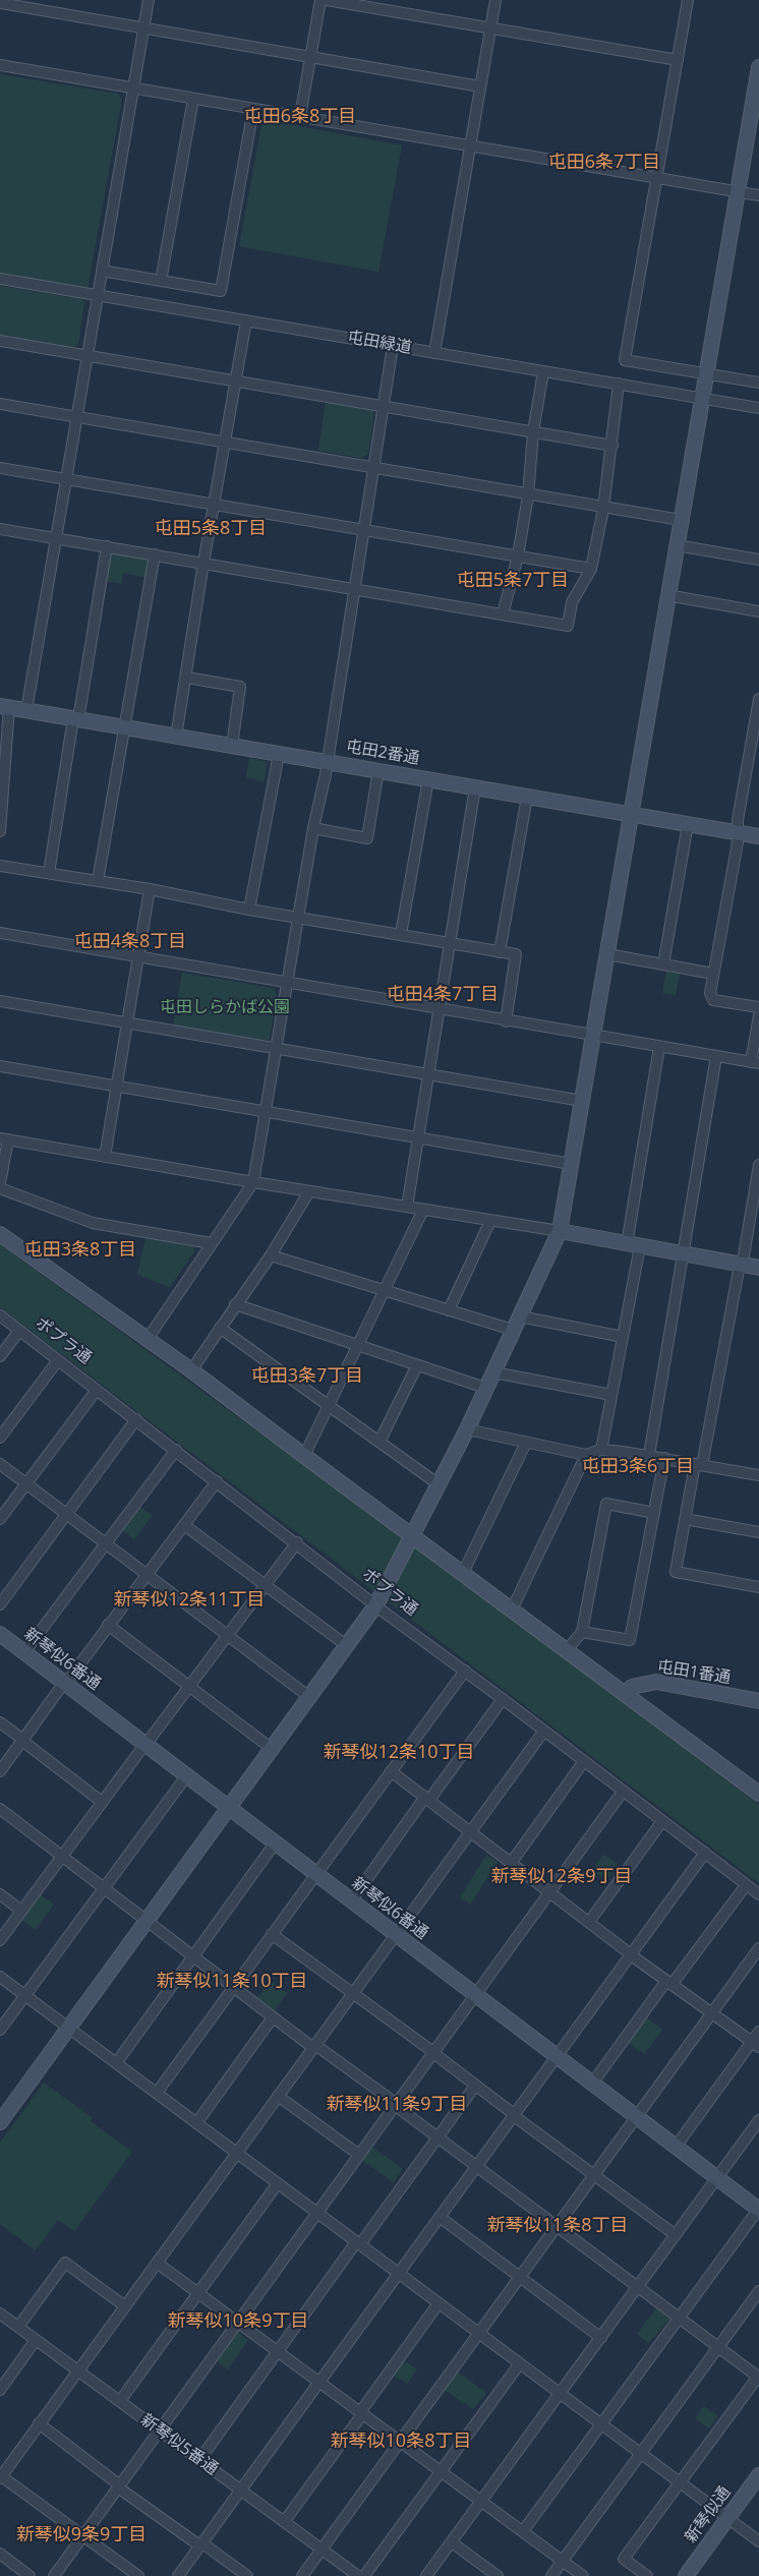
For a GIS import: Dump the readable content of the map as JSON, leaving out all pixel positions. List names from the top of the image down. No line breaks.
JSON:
{"streets":{"street":["屯田緑道","屯田2番通","ポプラ通","新琴似6番通","屯田1番通","新琴似5番通","新琴似通"]},"districts":["屯田6条8丁目","屯田6条7丁目","屯田5条8丁目","屯田5条7丁目","屯田4条8丁目","屯田4条7丁目","屯田3条8丁目","屯田3条7丁目","屯田3条6丁目","新琴似12条11丁目","新琴似12条10丁目","新琴似12条9丁目","新琴似11条10丁目","新琴似11条9丁目","新琴似11条8丁目","新琴似10条9丁目","新琴似10条8丁目","新琴似9条9丁目"],"parks":["屯田しらかば公園"]}
